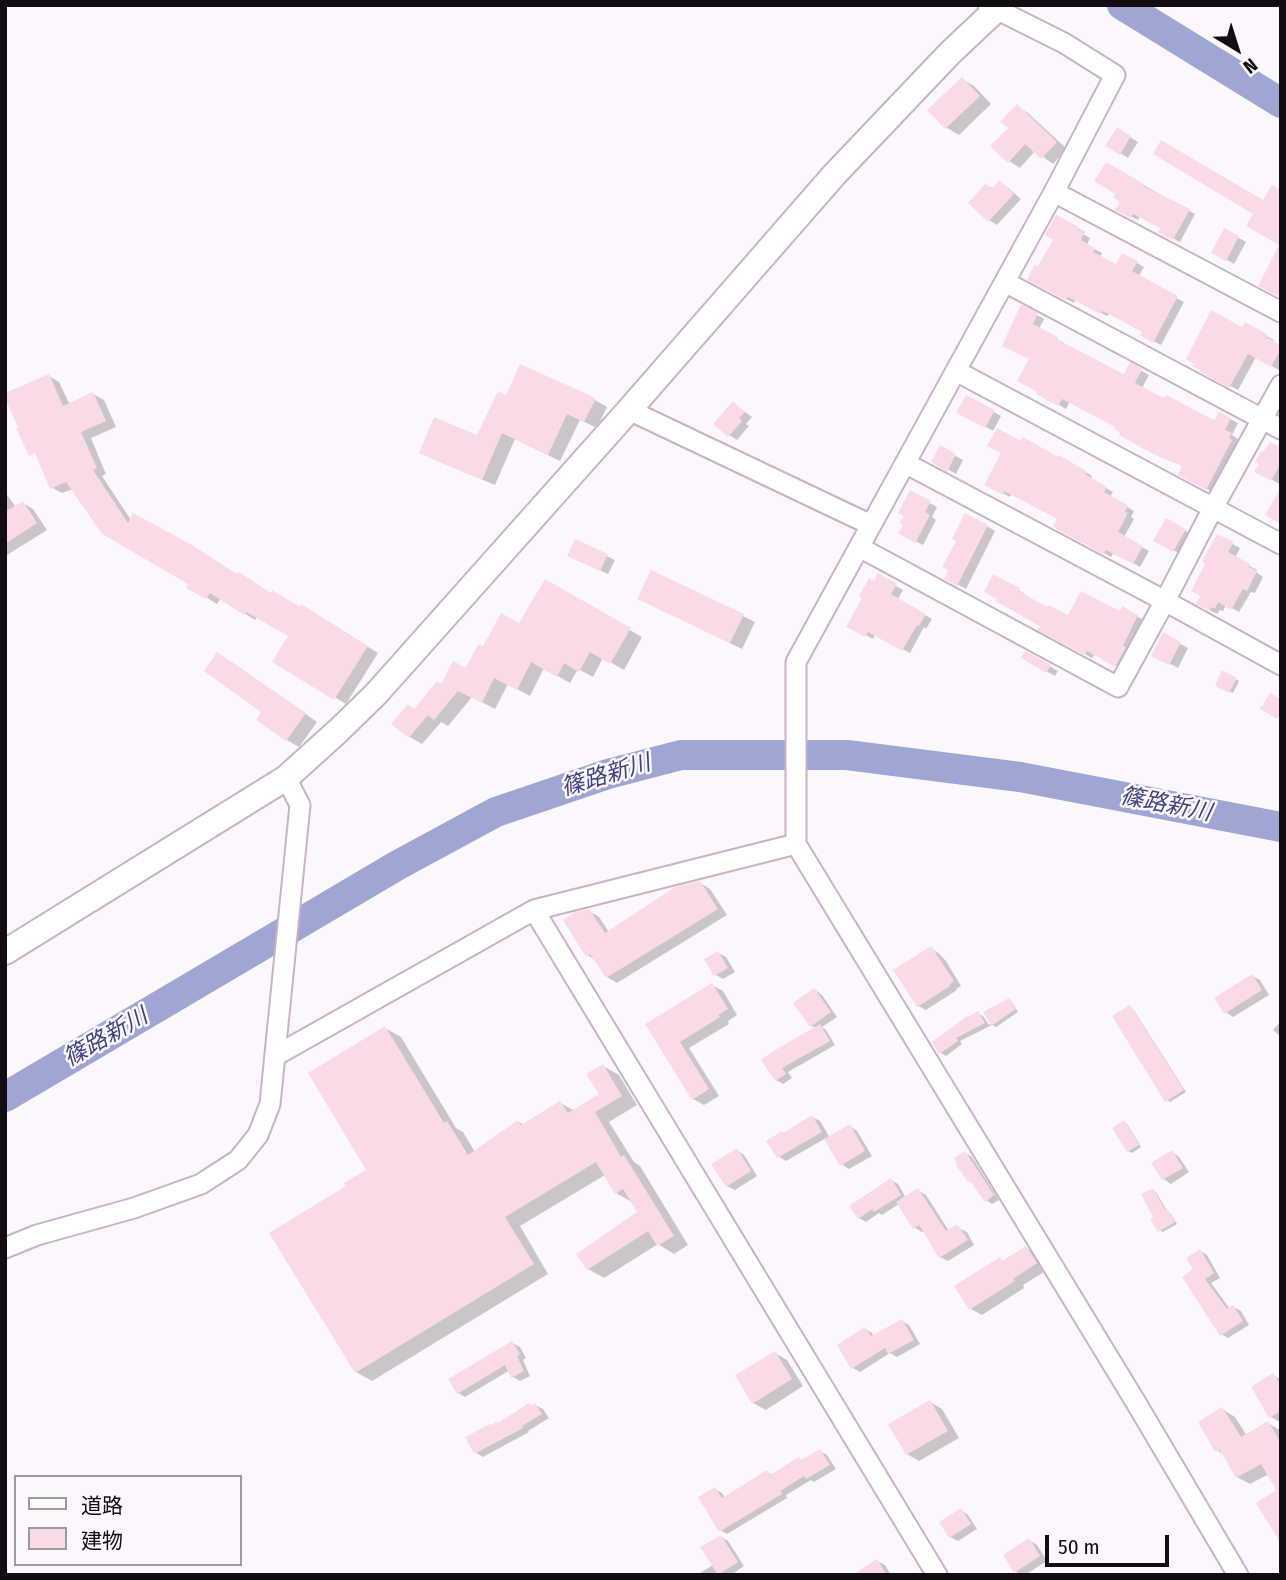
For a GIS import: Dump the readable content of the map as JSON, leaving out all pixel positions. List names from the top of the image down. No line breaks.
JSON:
{"water":["篠路新川"],"legend":["道路","建物"],"scale_bar":"50 m","north":"bottom right"}
